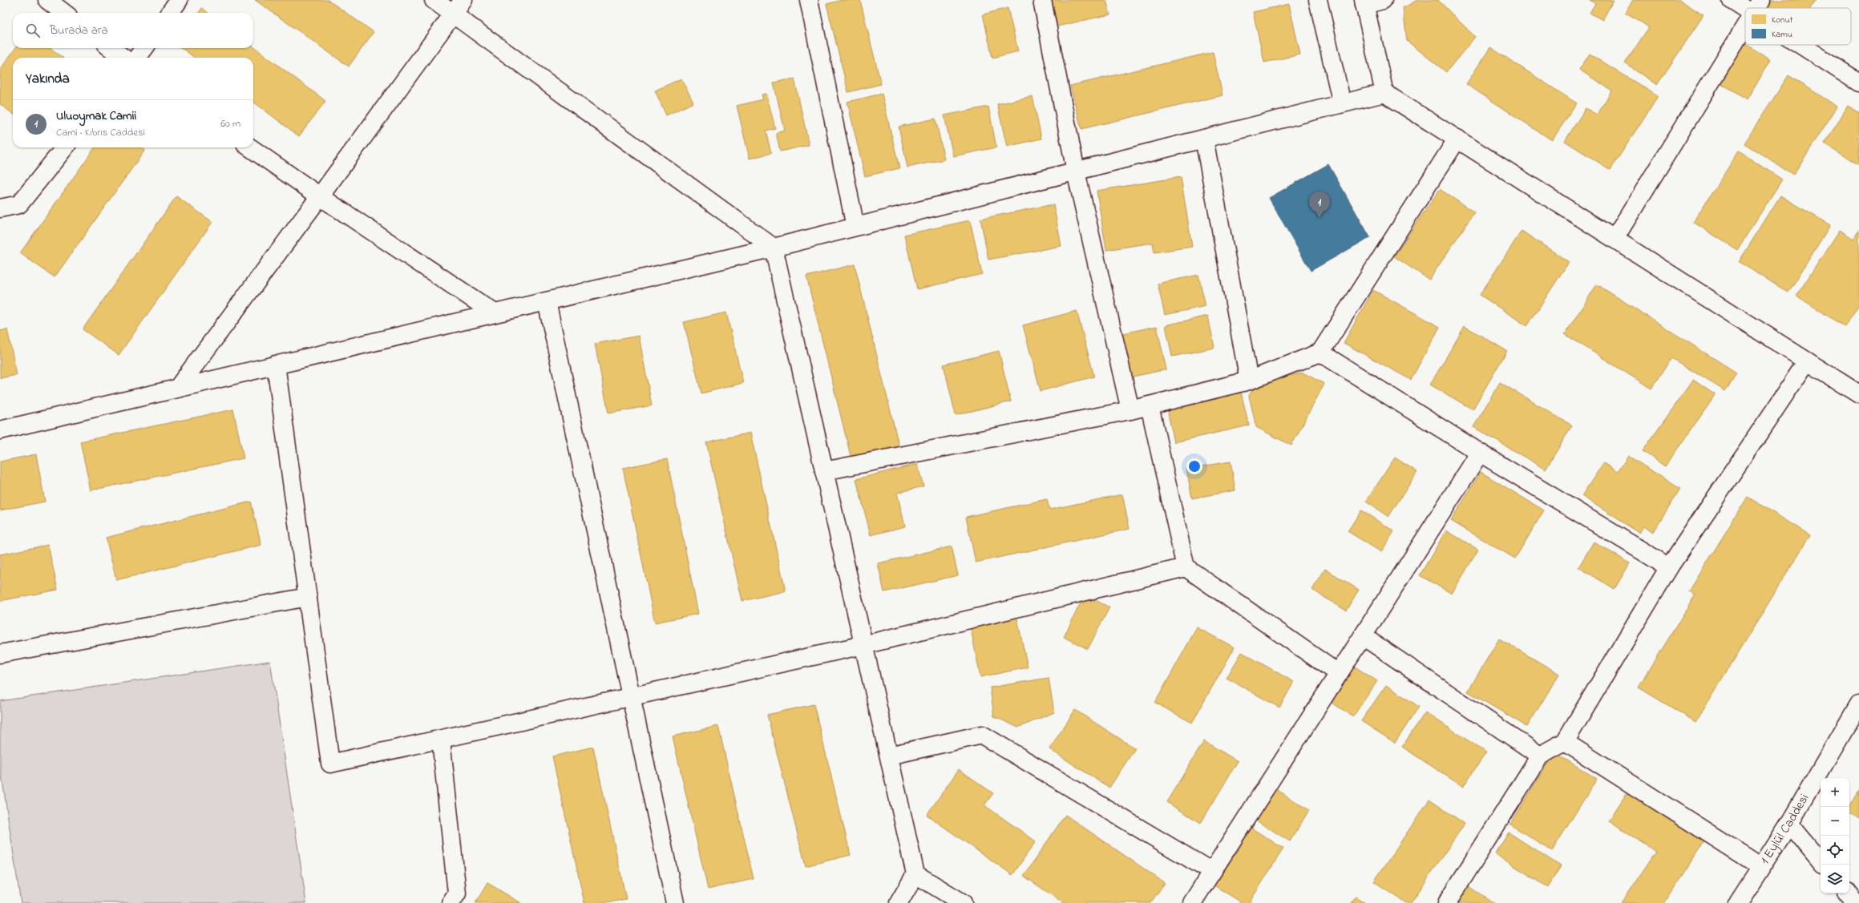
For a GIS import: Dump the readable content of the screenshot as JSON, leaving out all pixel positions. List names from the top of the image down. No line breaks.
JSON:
{"streets":{"street":["1 Eylül Caddesi"]},"legend":["Konut","Kamu"],"page":{"search":"Burada ara","heading":"Yakında","list":[{"mark":"1","name":"Uluoymak Camii","note":"Cami · Kıbrıs Caddesi","value":"60 m"}],"pins":"1","map_buttons":["+","−"]}}
